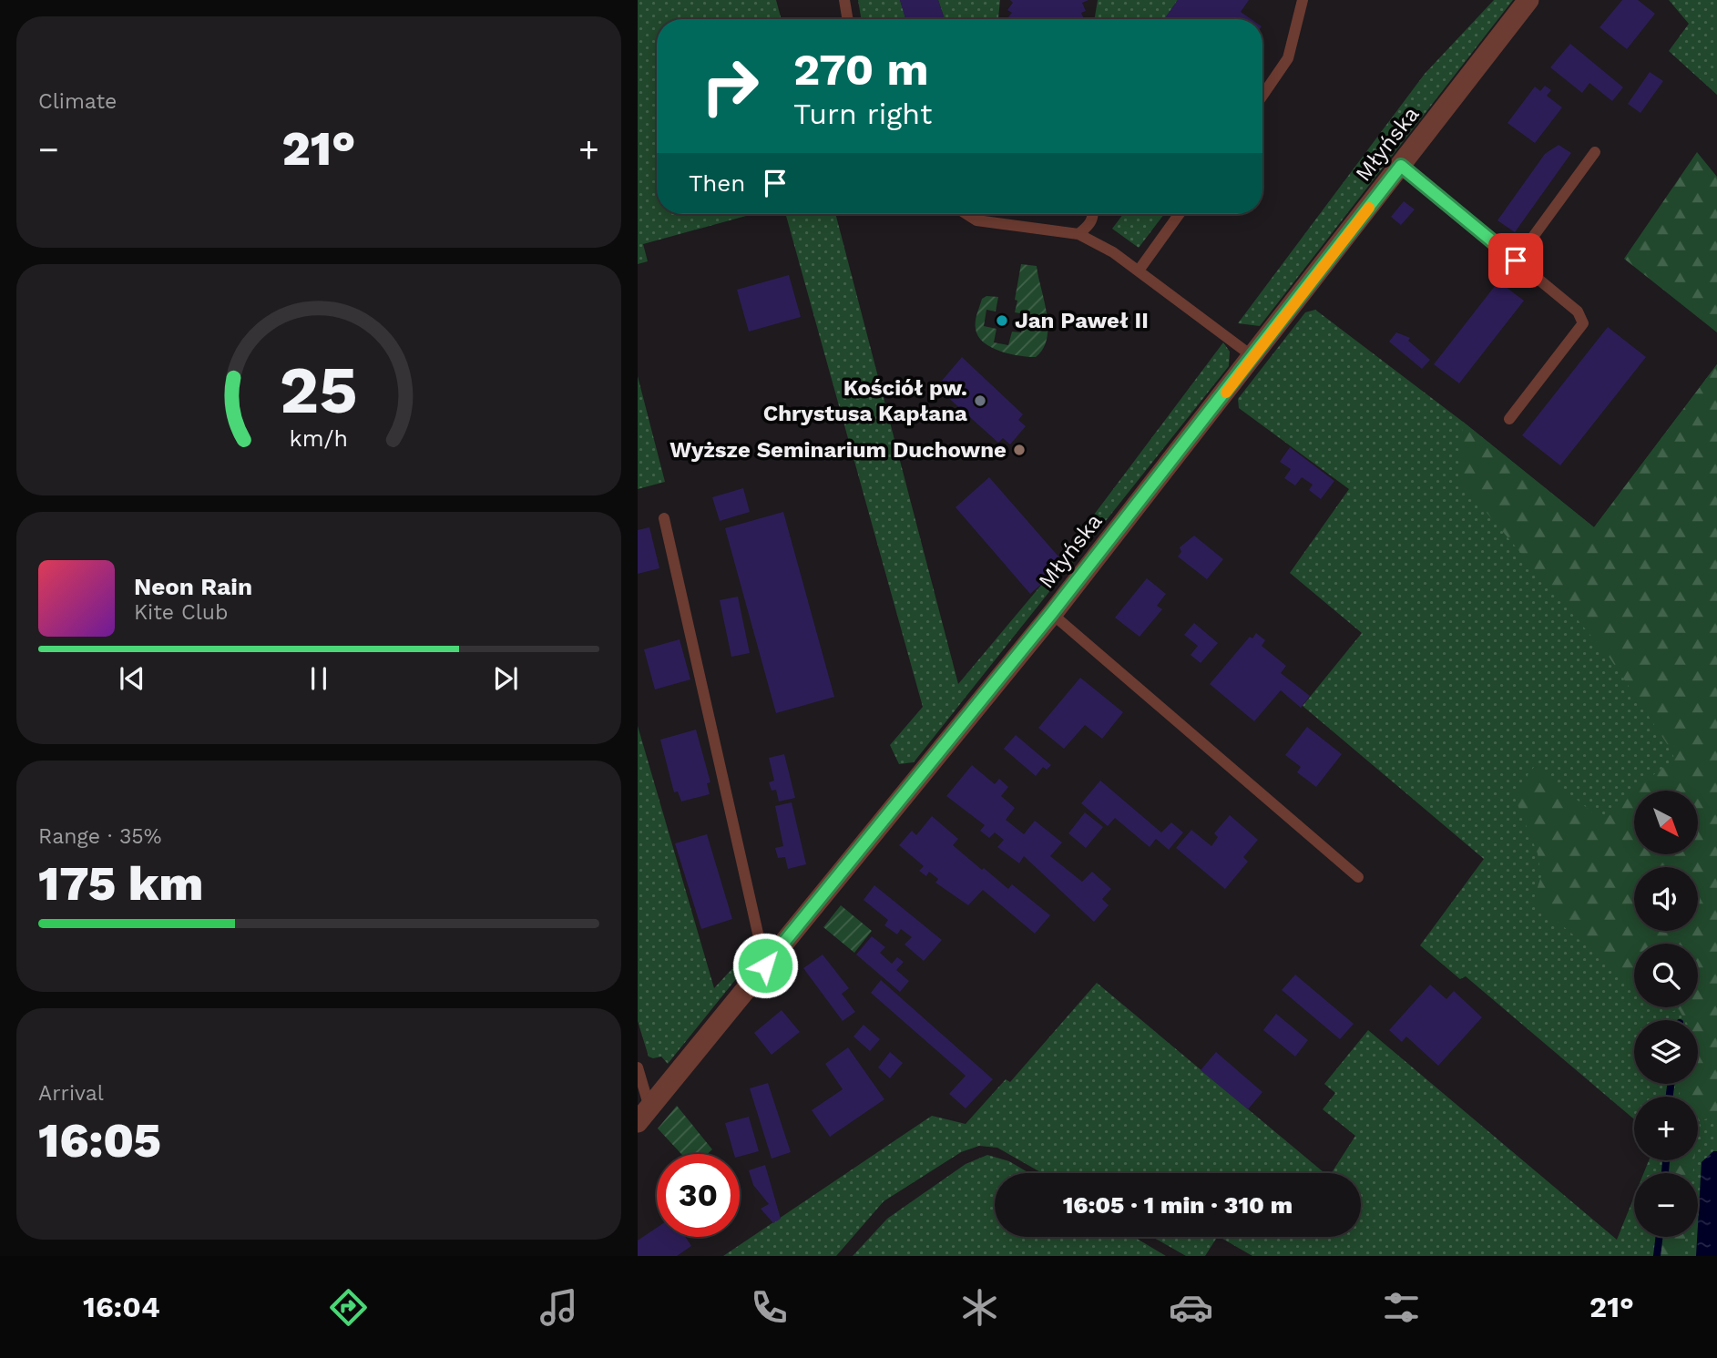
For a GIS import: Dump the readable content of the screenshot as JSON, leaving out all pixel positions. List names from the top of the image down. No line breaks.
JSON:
{"streets":{"street":["Młyńska"]},"places":["Jan Paweł II","Kościół pw. Chrystusa Kapłana","Wyższe Seminarium Duchowne"],"north":"bottom right","page":{"tile":["Climate",["Range · 35%","175 km"],["Arrival","16:05"]],"turn":["270 m","Turn right"],"heat":["−","21°","+"],"then":"Then","song":["Neon Rain","Kite Club"],"map_buttons":["+","−"],"limit":"30","trip":"16:05 · 1 min · 310 m","tabs":["16:04","21°"],"gauge":["25","km/h"]}}
